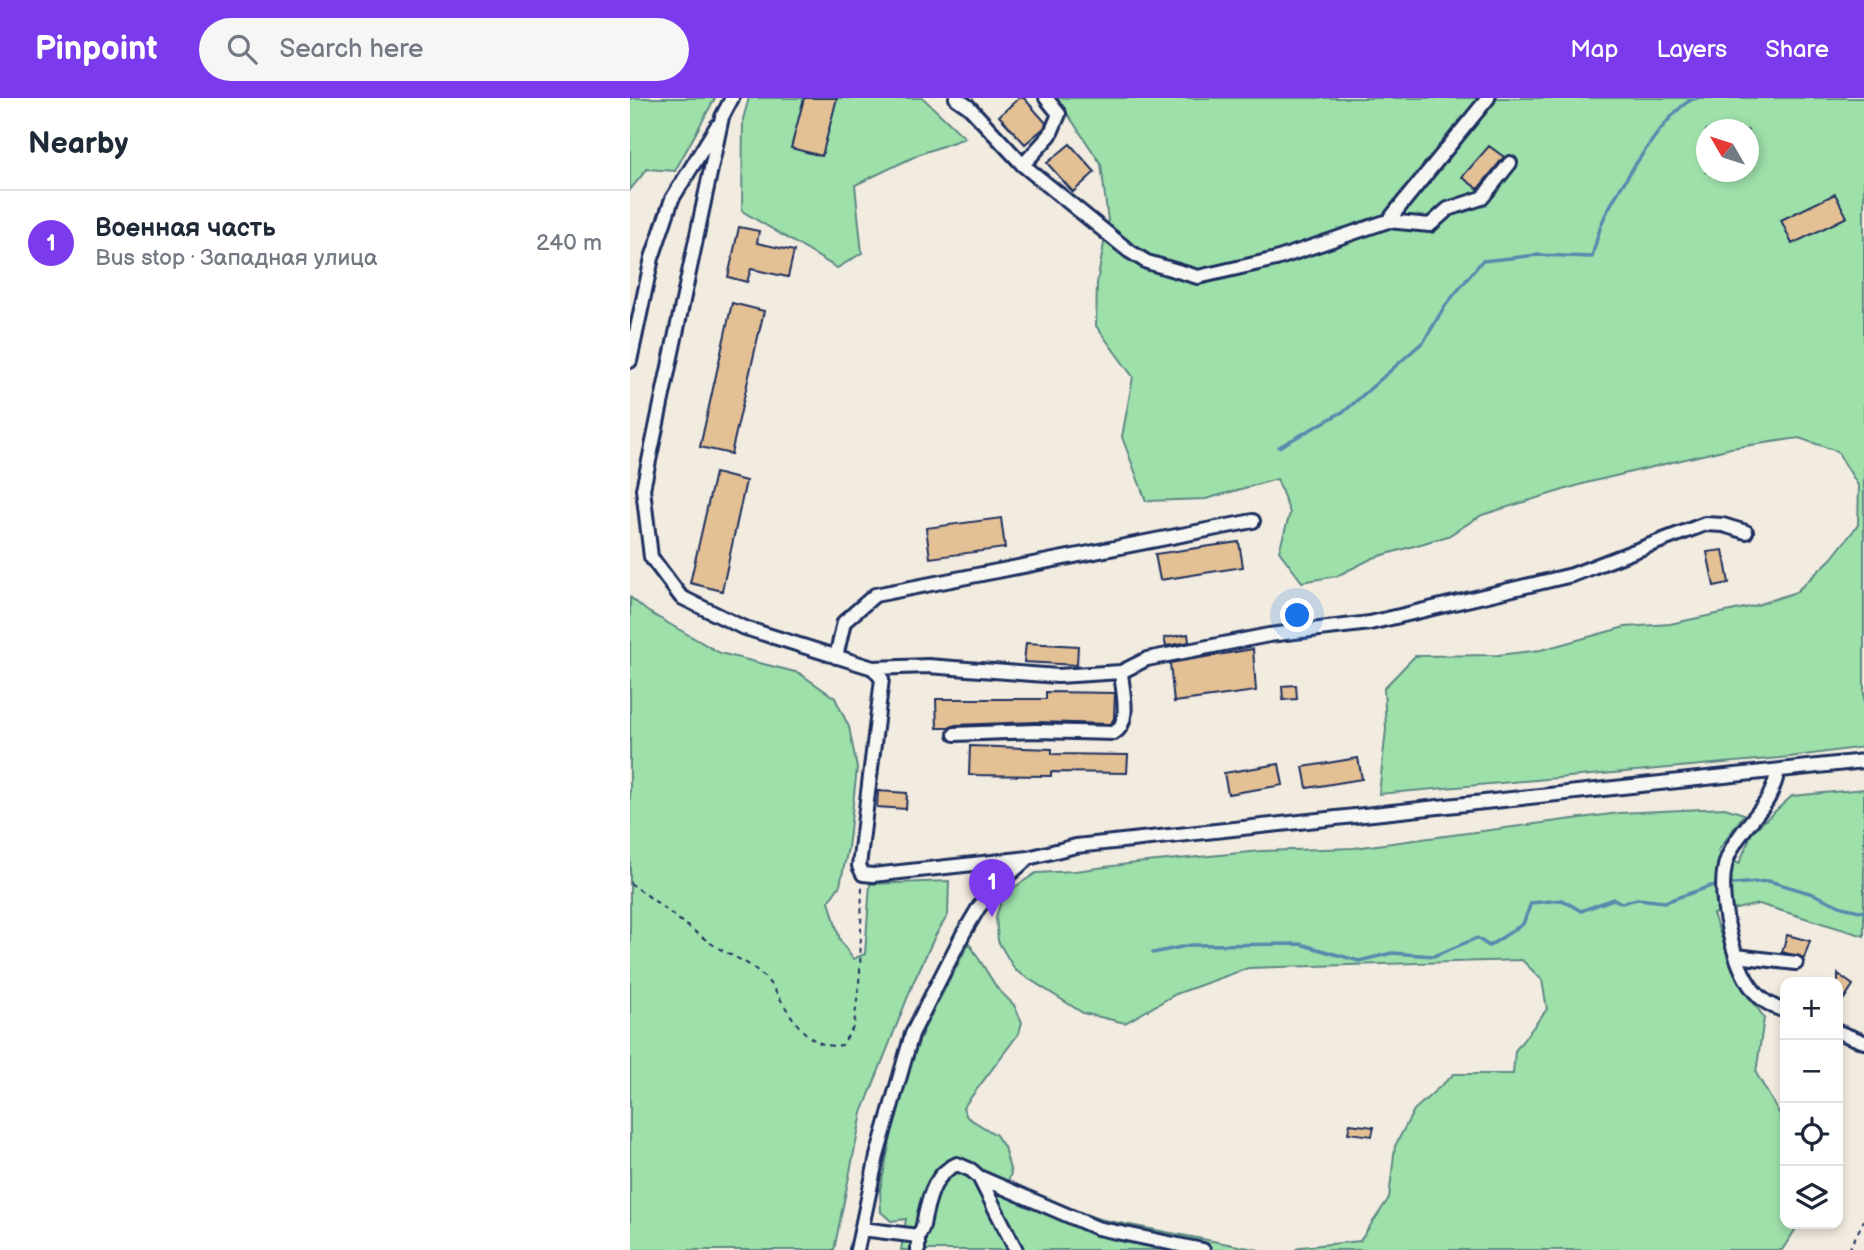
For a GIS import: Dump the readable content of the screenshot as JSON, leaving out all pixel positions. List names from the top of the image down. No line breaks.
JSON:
{"north":"top left","page":{"header":"Pinpoint","search":"Search here","nav":["Map","Layers","Share"],"heading":"Nearby","list":[{"mark":"1","name":"Военная часть","note":"Bus stop · Западная улица","value":"240 m"}],"pins":"1","map_buttons":["+","−"]}}
